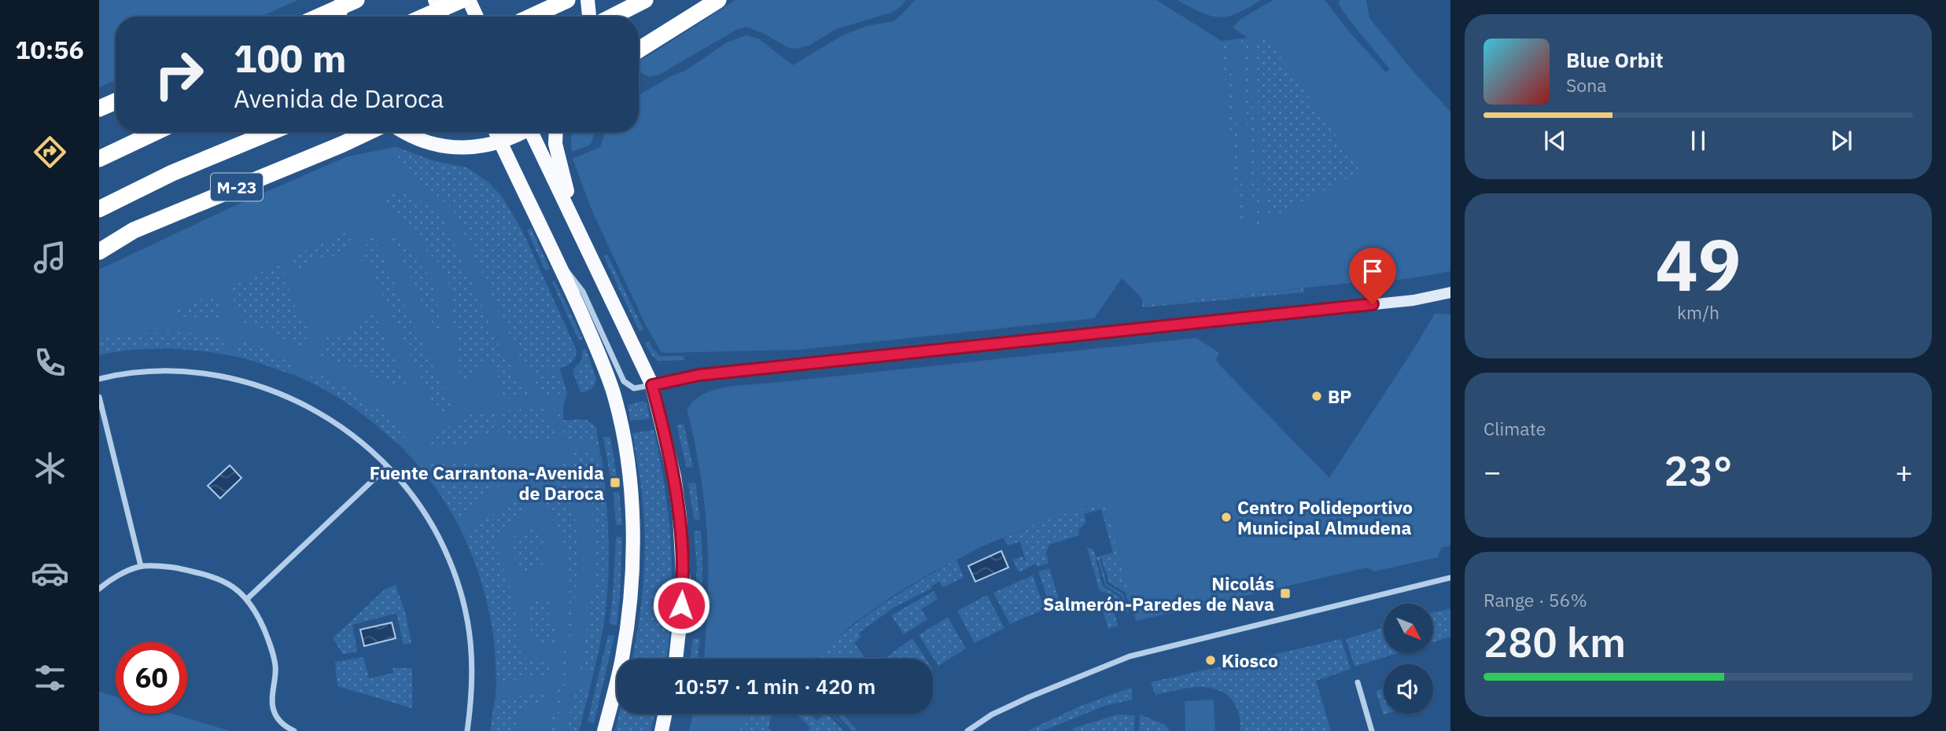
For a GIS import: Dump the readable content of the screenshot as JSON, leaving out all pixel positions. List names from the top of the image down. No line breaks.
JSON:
{"streets":{"highway":["M-23"]},"places":{"other":["BP","Centro Polideportivo Municipal Almudena","Kiosco"],"transit":["Fuente Carrantona-Avenida de Daroca","Nicolás Salmerón-Paredes de Nava"]},"north":"bottom right","page":{"tabs":"10:56","turn":["100 m","Avenida de Daroca"],"song":["Blue Orbit","Sona"],"tile":[["49","km/h"],"Climate",["Range · 56%","280 km"]],"heat":["−","23°","+"],"limit":"60","trip":"10:57 · 1 min · 420 m"}}
